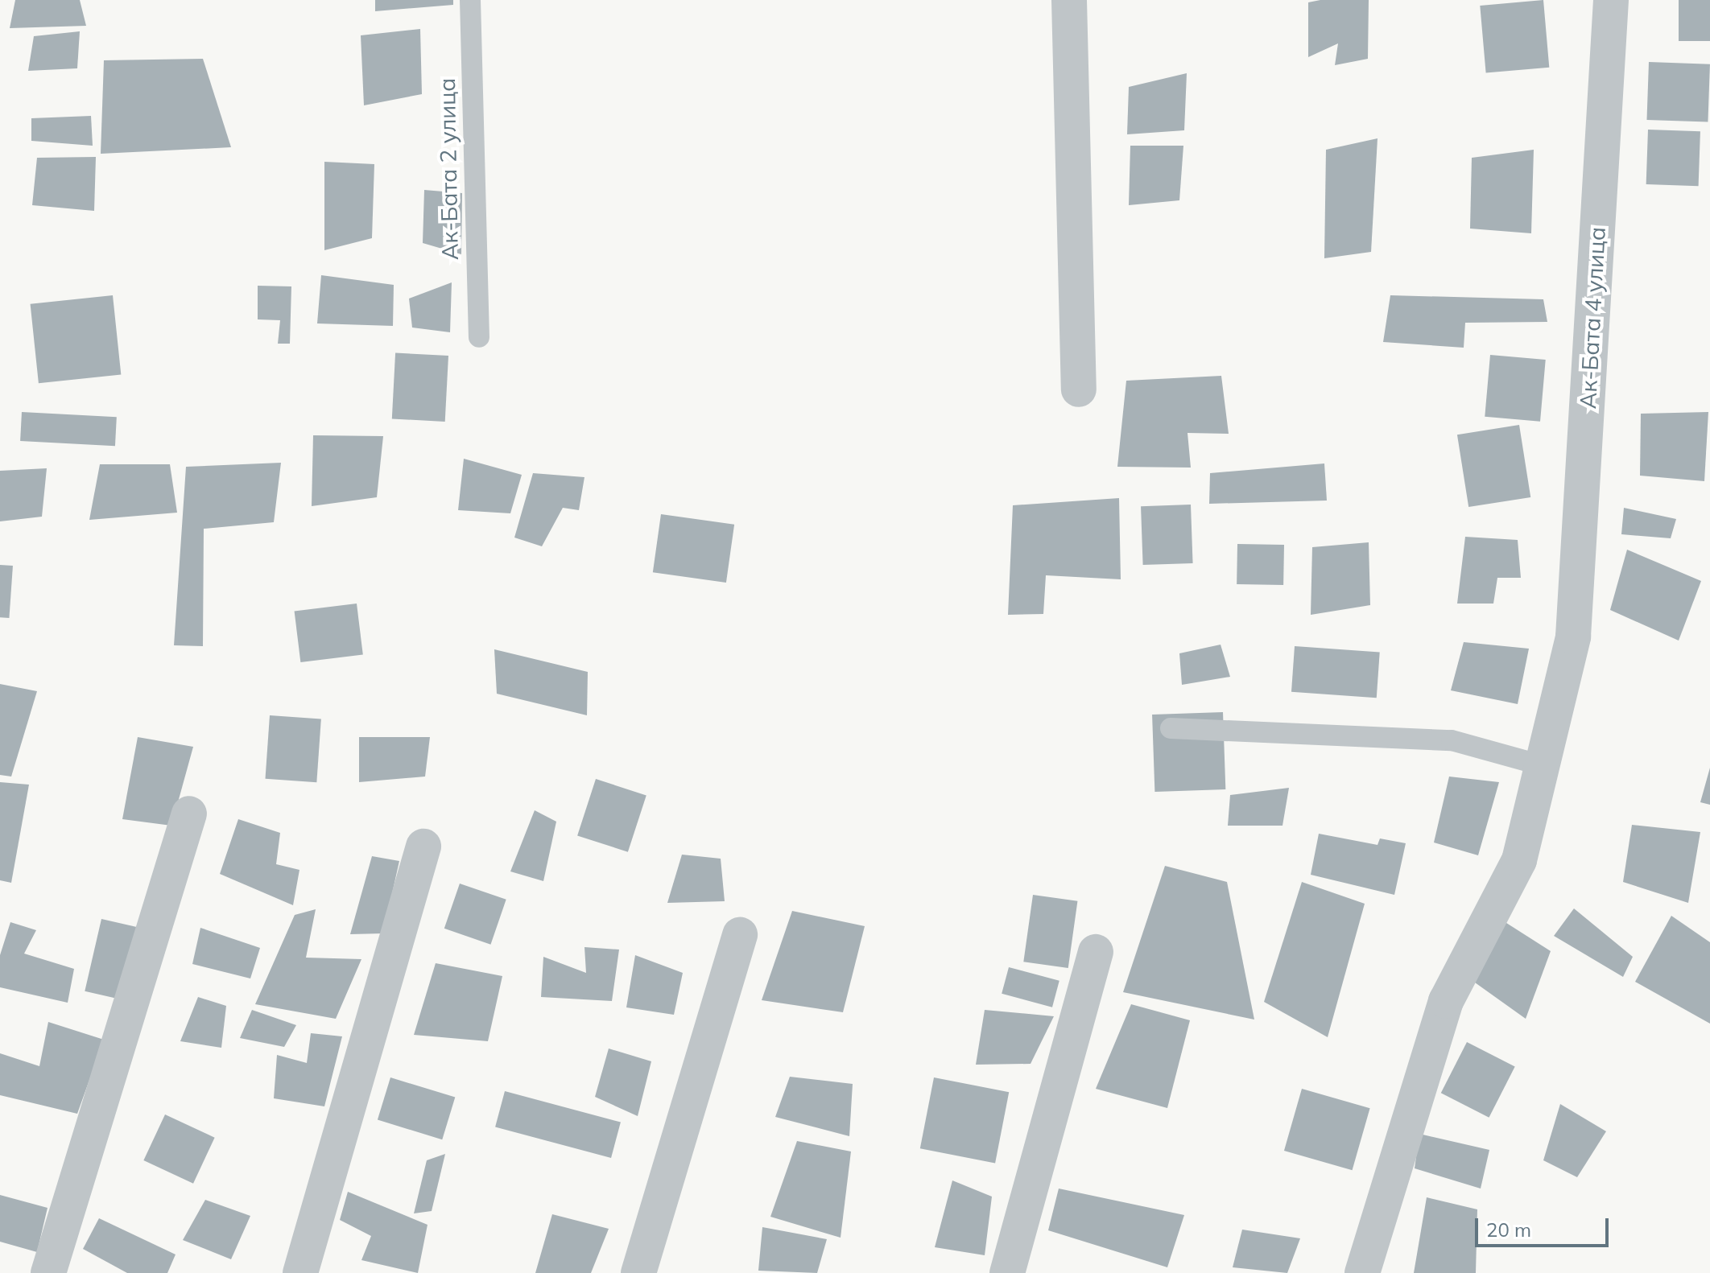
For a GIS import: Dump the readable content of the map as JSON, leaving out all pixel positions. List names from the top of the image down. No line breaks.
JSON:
{"streets":{"street":["Ак-Бата 4 улица"],"lane":["Ак-Бата 2 улица"]},"scale_bar":"20 m"}
